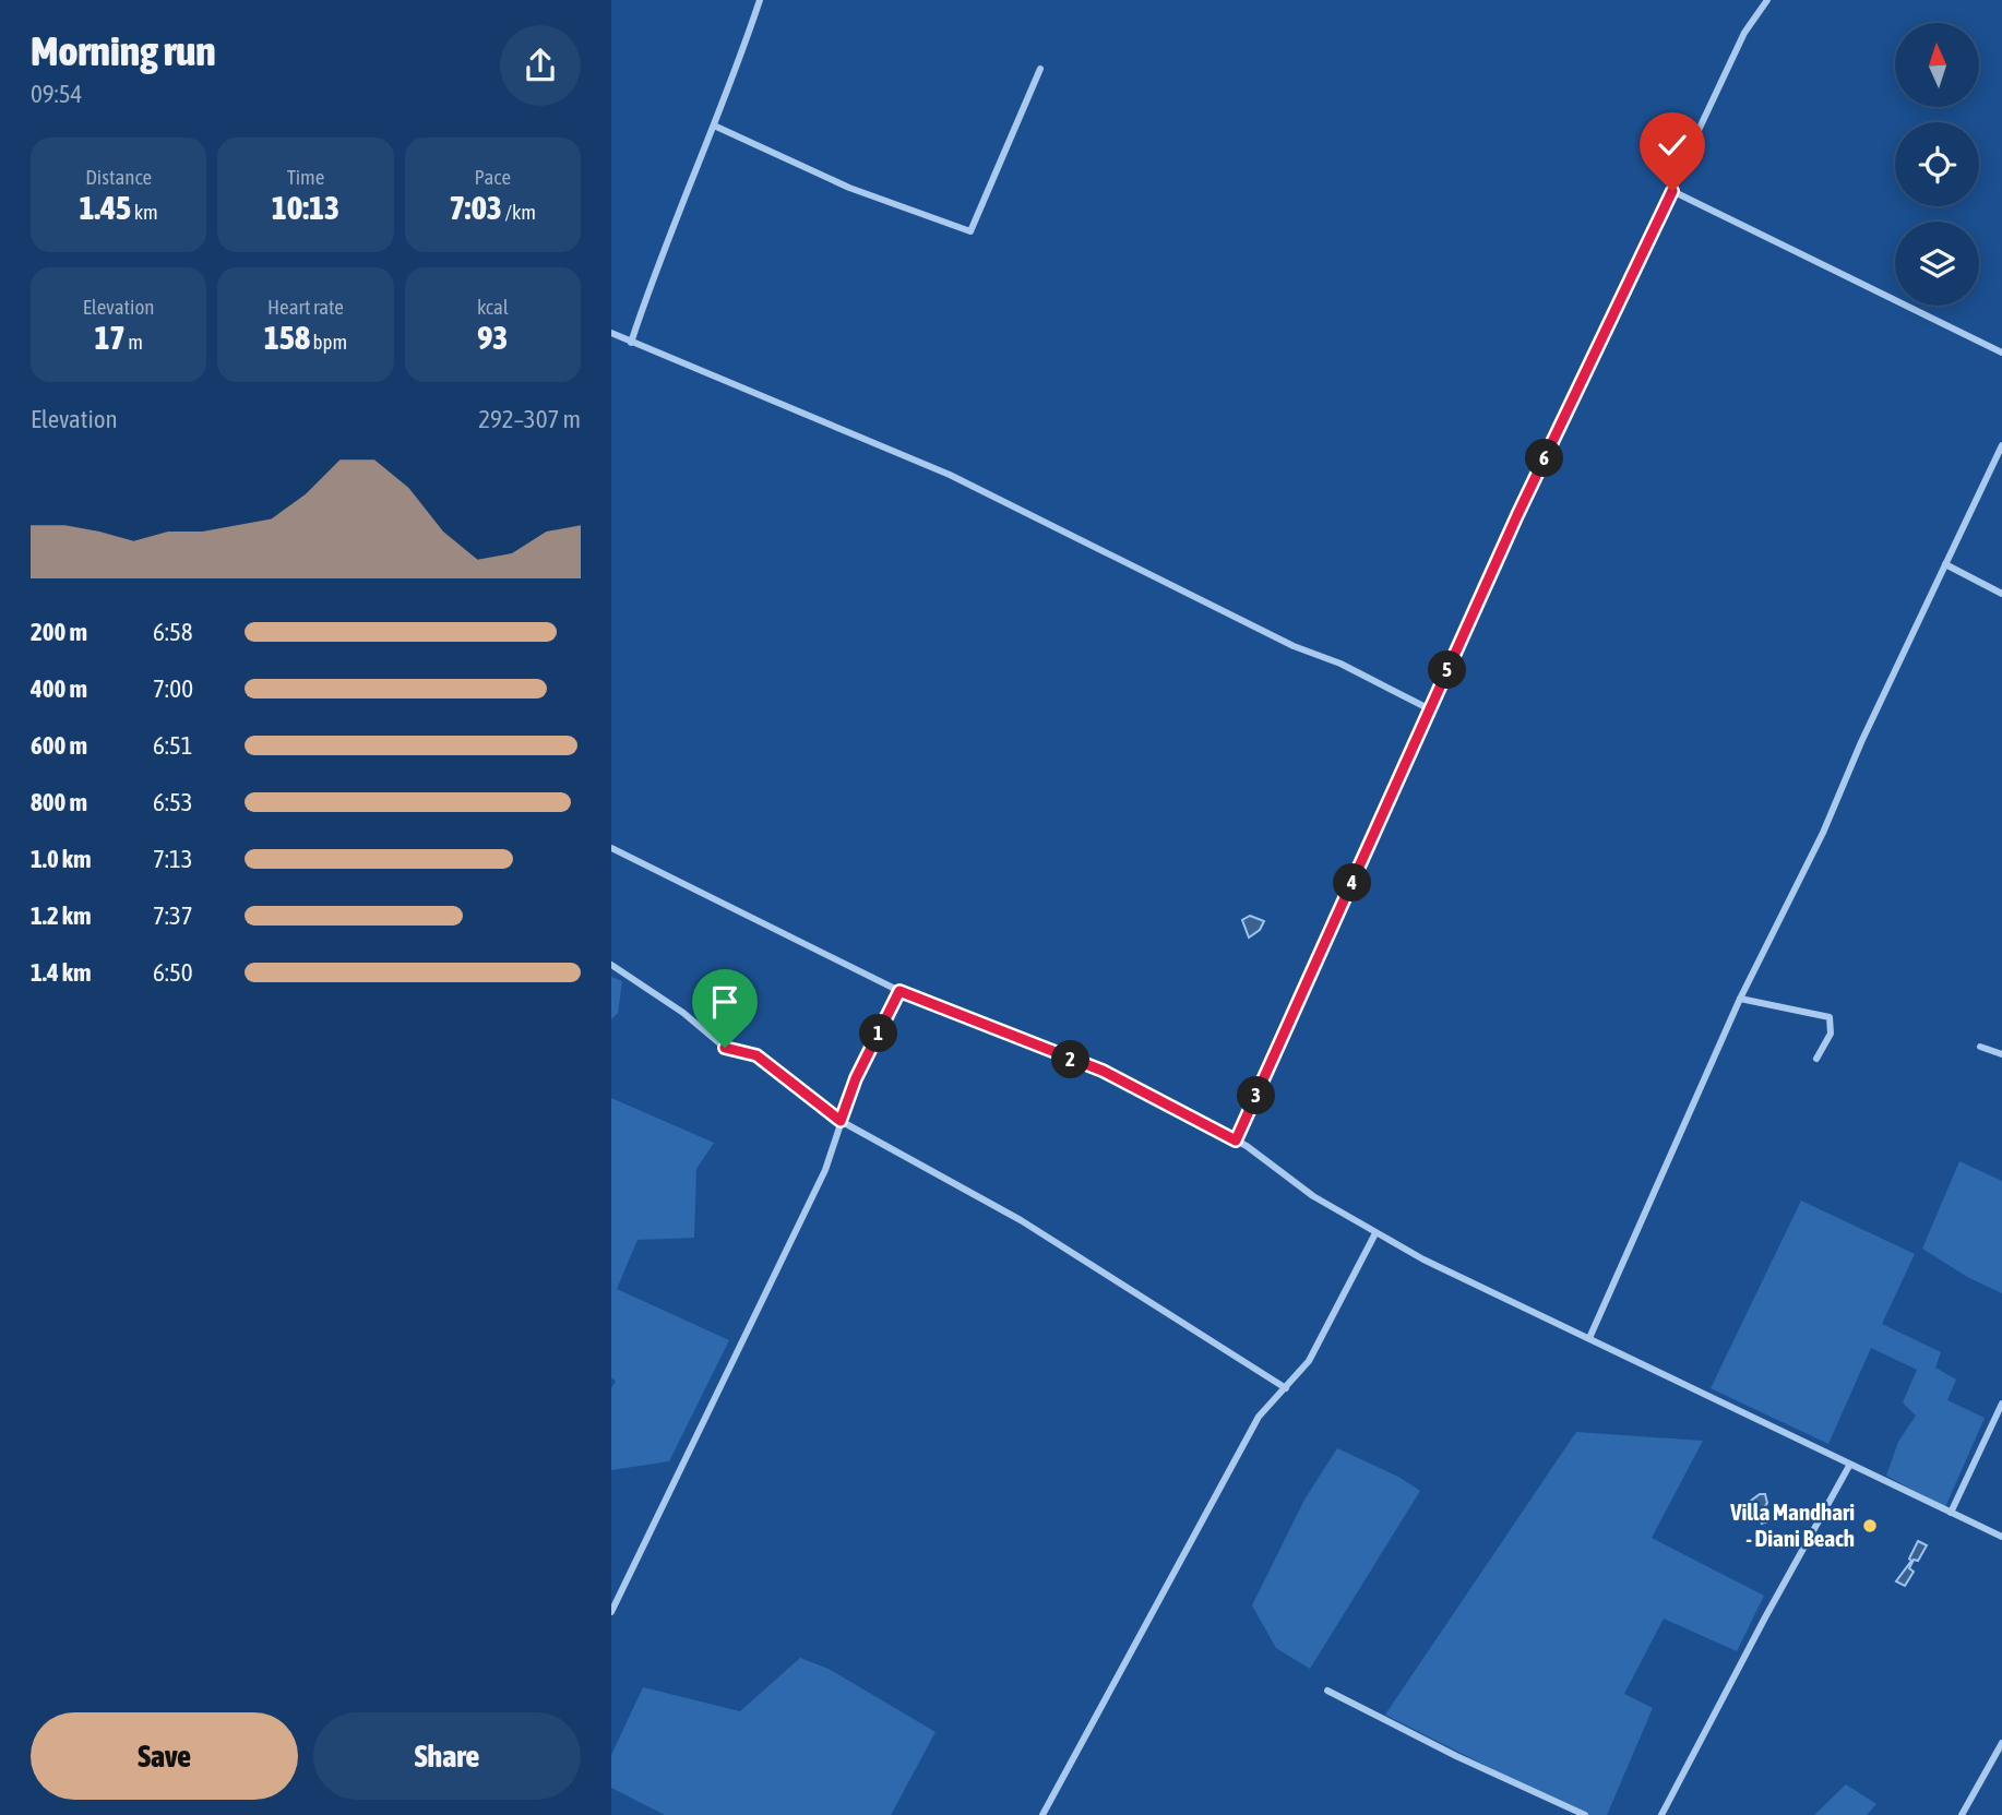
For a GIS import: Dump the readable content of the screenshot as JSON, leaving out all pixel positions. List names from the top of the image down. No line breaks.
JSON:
{"places":["Villa Mandhari - Diani Beach"],"north":"top","page":{"heading":["Morning run","09:54"],"stats":[["Distance","1.45 km"],["Time","10:13"],["Pace","7:03 /km"],["Elevation","17 m"],["Heart rate","158 bpm"],["kcal","93"]],"chart":["Elevation","292–307 m"],"pins":["6","5","4","1","2","3"],"list":[{"name":"200 m","note":"6:58"},{"name":"400 m","note":"7:00"},{"name":"600 m","note":"6:51"},{"name":"800 m","note":"6:53"},{"name":"1.0 km","note":"7:13"},{"name":"1.2 km","note":"7:37"},{"name":"1.4 km","note":"6:50"}],"buttons":["Save","Share"]}}
